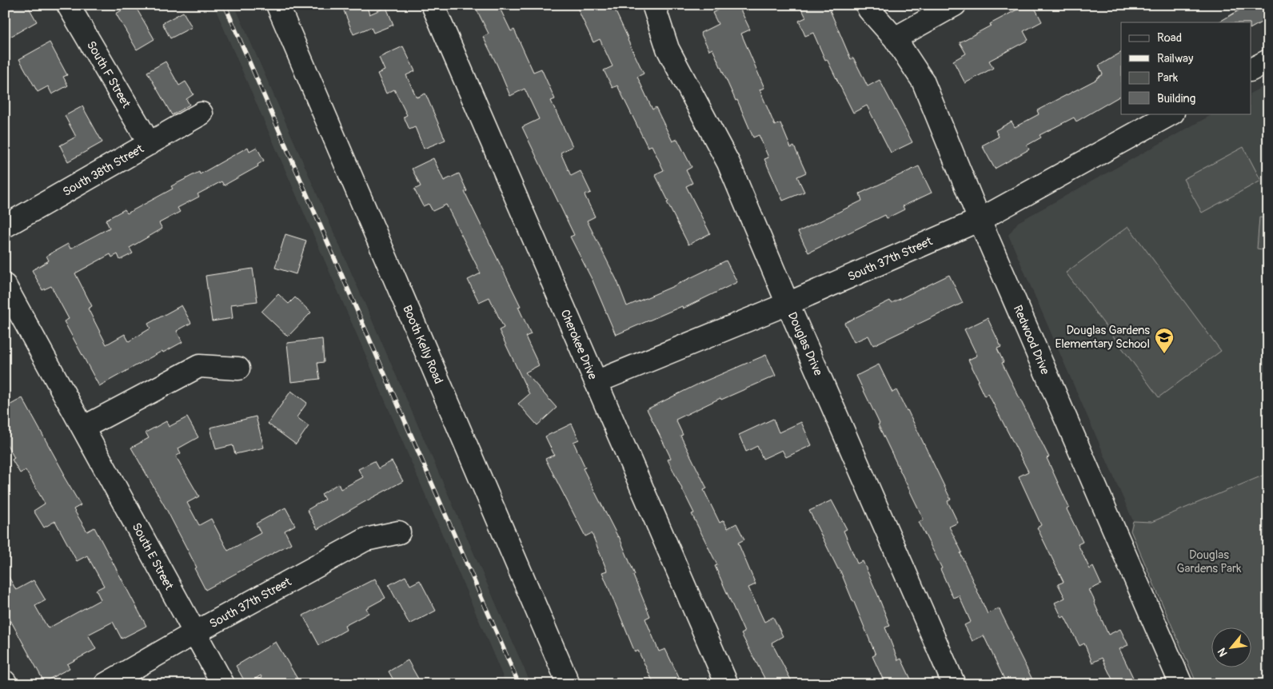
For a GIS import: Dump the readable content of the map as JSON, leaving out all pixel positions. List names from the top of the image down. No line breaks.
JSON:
{"streets":{"street":["South F Street","South 38th Street","South 37th Street","Redwood Drive","Douglas Drive","Booth Kelly Road","Cherokee Drive","South E Street"]},"crossings":[["South F Street","South 38th Street"],["South 37th Street","Redwood Drive"],["South 37th Street","Douglas Drive"],["South 37th Street","Cherokee Drive"],["South 37th Street","South E Street"]],"parks":["Douglas Gardens Park"],"places":{"school or university":["Douglas Gardens Elementary School"]},"legend":["Road","Railway","Park","Building"],"north":"bottom left"}
